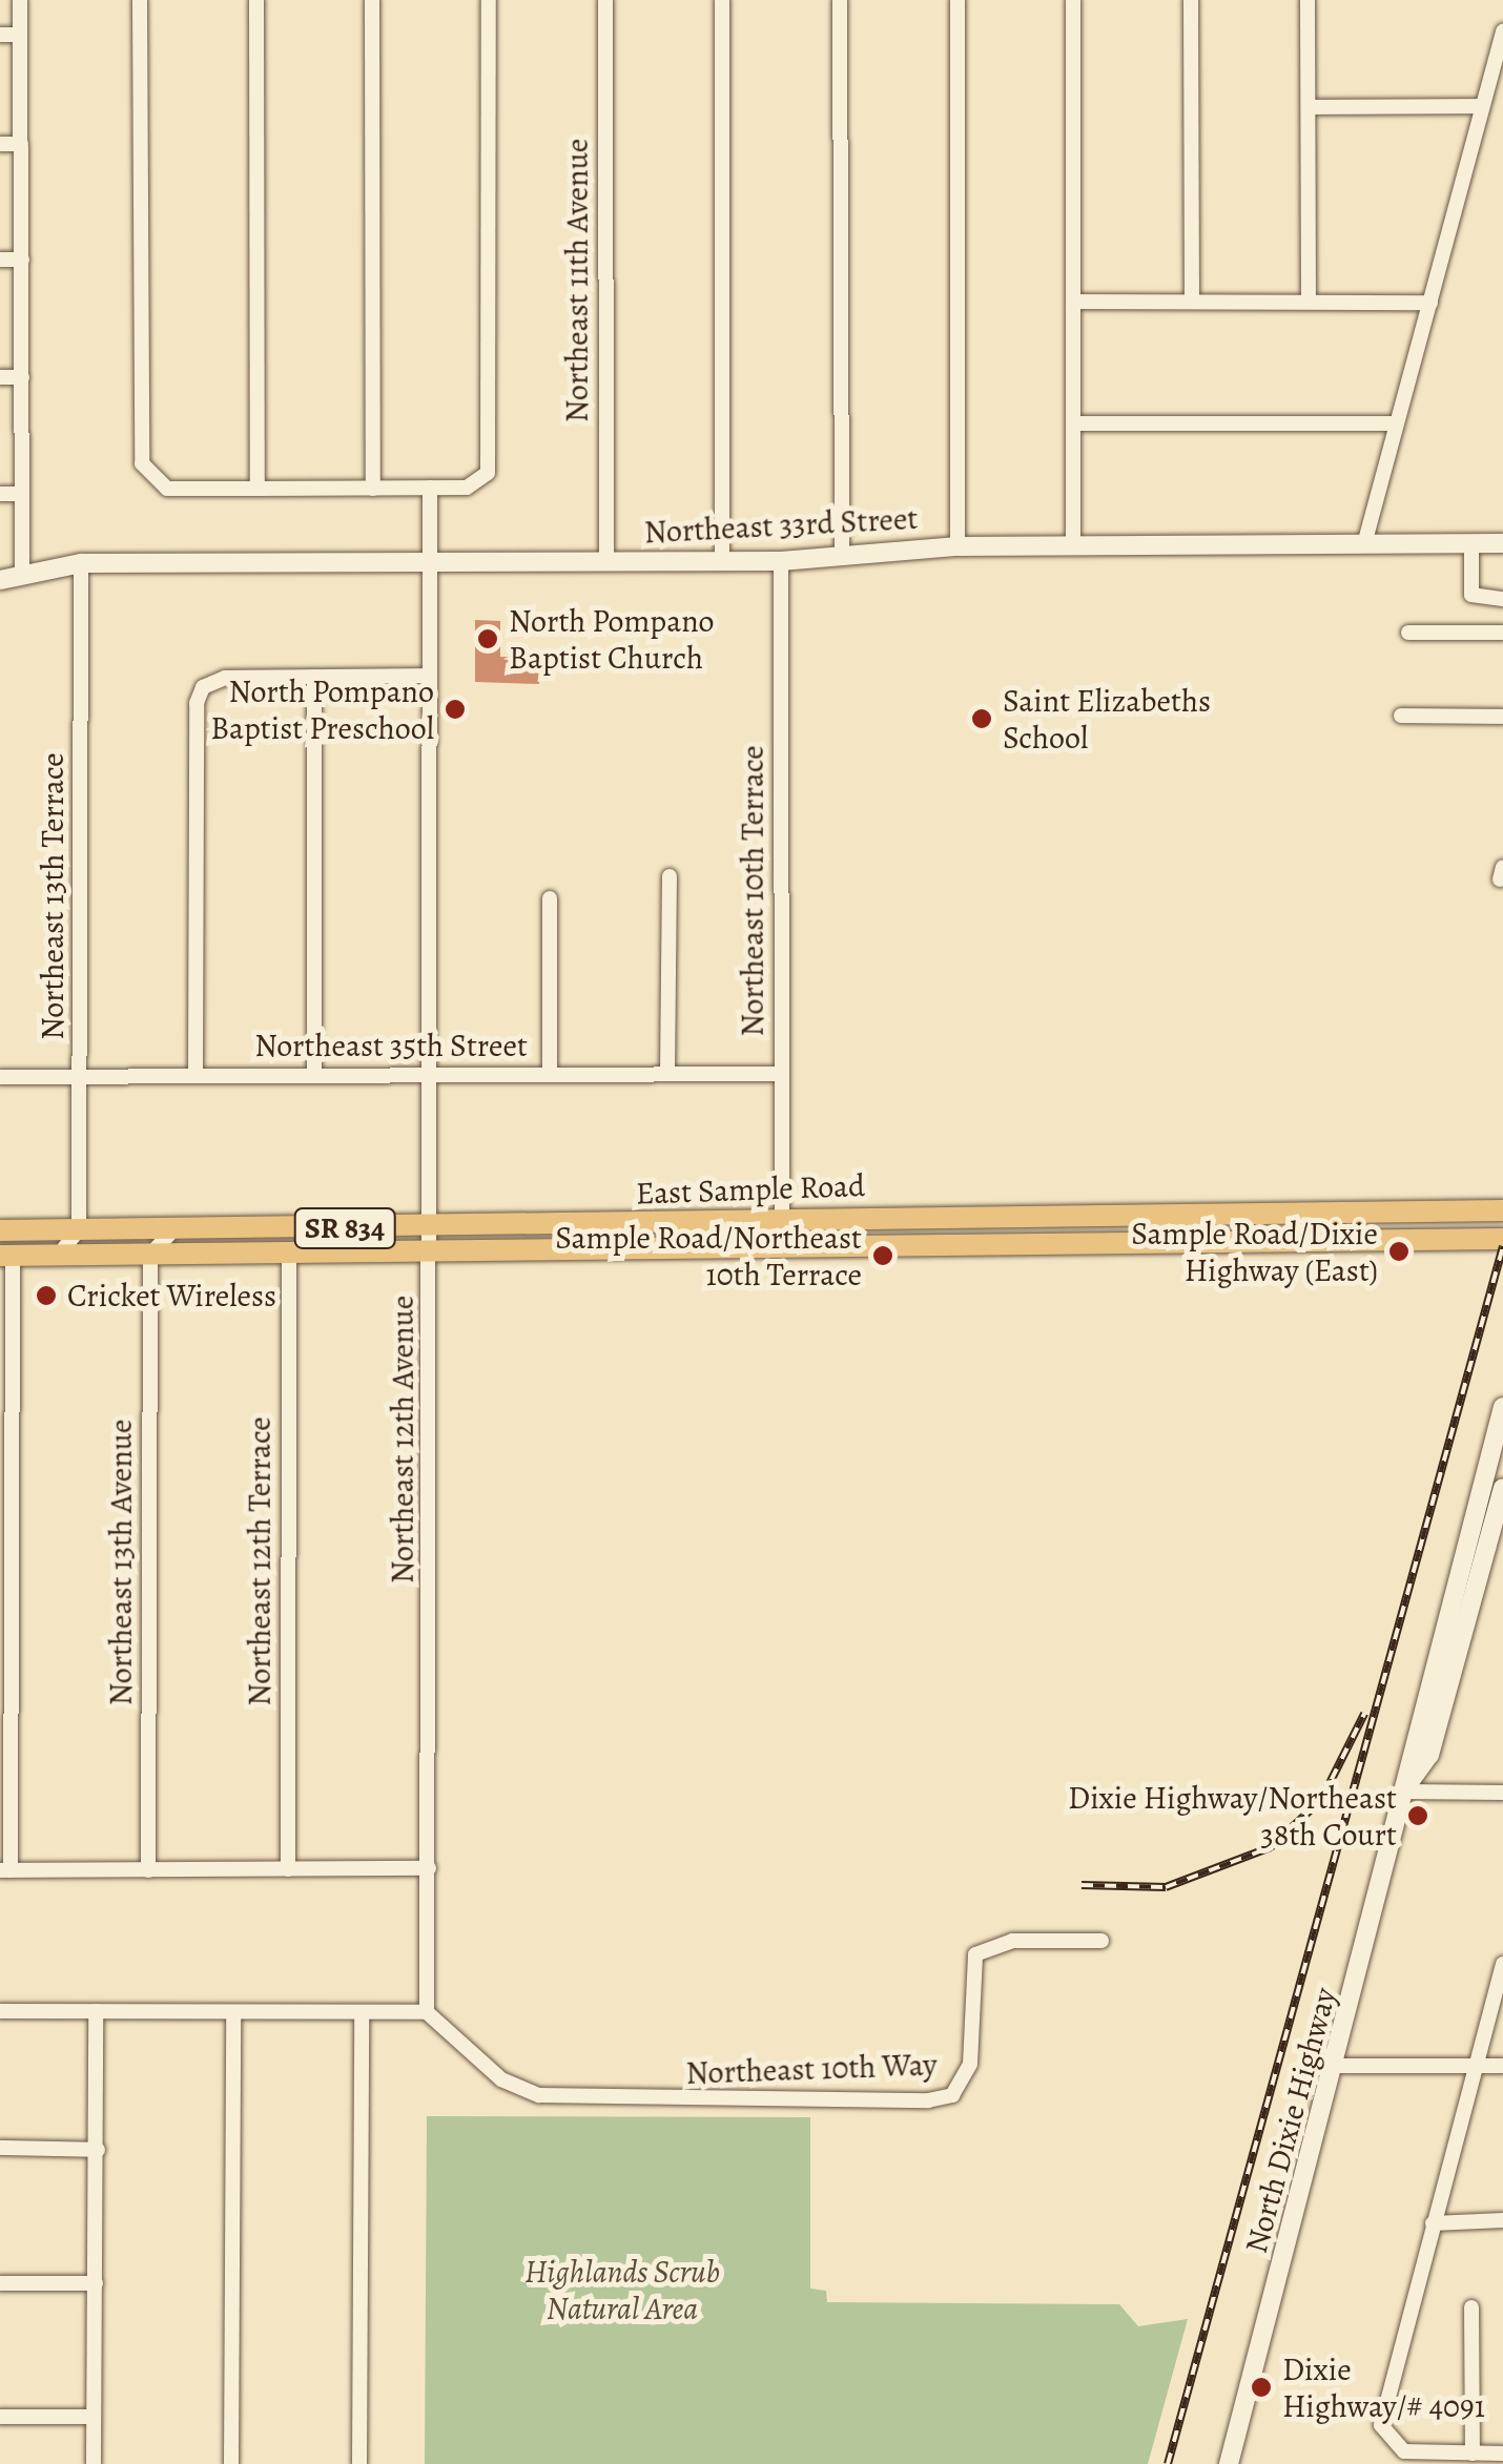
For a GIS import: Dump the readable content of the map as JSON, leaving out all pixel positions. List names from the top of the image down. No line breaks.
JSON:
{"streets":{"main road":["East Sample Road","SR 834"],"street":["Northeast 11th Avenue","Northeast 33rd Street","Northeast 10th Terrace","Northeast 13th Terrace","Northeast 35th Street","Northeast 12th Avenue","Northeast 12th Terrace","Northeast 13th Avenue","Northeast 10th Way","North Dixie Highway"]},"crossings":[["Northeast 11th Avenue","Northeast 33rd Street"],["Northeast 33rd Street","Northeast 10th Terrace"],["Northeast 33rd Street","Northeast 13th Terrace"],["Northeast 33rd Street","Northeast 12th Avenue"],["Northeast 10th Terrace","Northeast 35th Street"],["Northeast 10th Terrace","East Sample Road"],["Northeast 13th Terrace","Northeast 35th Street"],["Northeast 13th Terrace","East Sample Road"],["Northeast 35th Street","Northeast 12th Avenue"],["East Sample Road","Northeast 12th Avenue"],["East Sample Road","Northeast 12th Terrace"],["East Sample Road","Northeast 13th Avenue"],["Northeast 12th Avenue","Northeast 10th Way"]],"parks":["Highlands Scrub Natural Area"],"places":["North Pompano Baptist Church","North Pompano Baptist Preschool","Saint Elizabeths School","Sample Road/Dixie Highway (East)","Sample Road/Northeast 10th Terrace","Cricket Wireless","Dixie Highway/Northeast 38th Court","Dixie Highway/# 4091"]}
